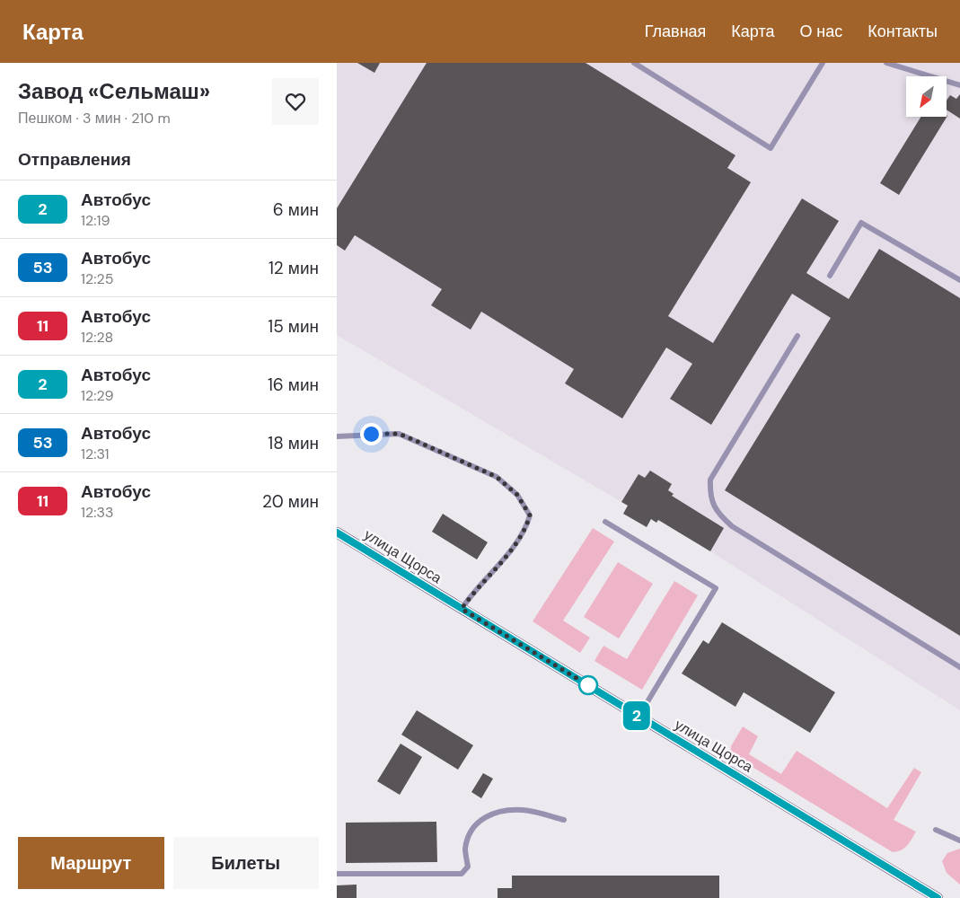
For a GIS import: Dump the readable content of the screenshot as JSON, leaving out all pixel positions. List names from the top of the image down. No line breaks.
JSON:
{"streets":{"main road":["улица Щорса"]},"lines":["bus line 2"],"north":"bottom left","page":{"header":"Карта","nav":["Главная","Карта","О нас","Контакты"],"heading":[["Завод «Сельмаш»","Пешком · 3 мин · 210 m"],"Отправления"],"on_map":"2","list":[{"mark":"2","name":"Автобус","note":"12:19","value":"6 мин"},{"mark":"53","name":"Автобус","note":"12:25","value":"12 мин"},{"mark":"11","name":"Автобус","note":"12:28","value":"15 мин"},{"mark":"2","name":"Автобус","note":"12:29","value":"16 мин"},{"mark":"53","name":"Автобус","note":"12:31","value":"18 мин"},{"mark":"11","name":"Автобус","note":"12:33","value":"20 мин"}],"buttons":["Маршрут","Билеты"]}}
